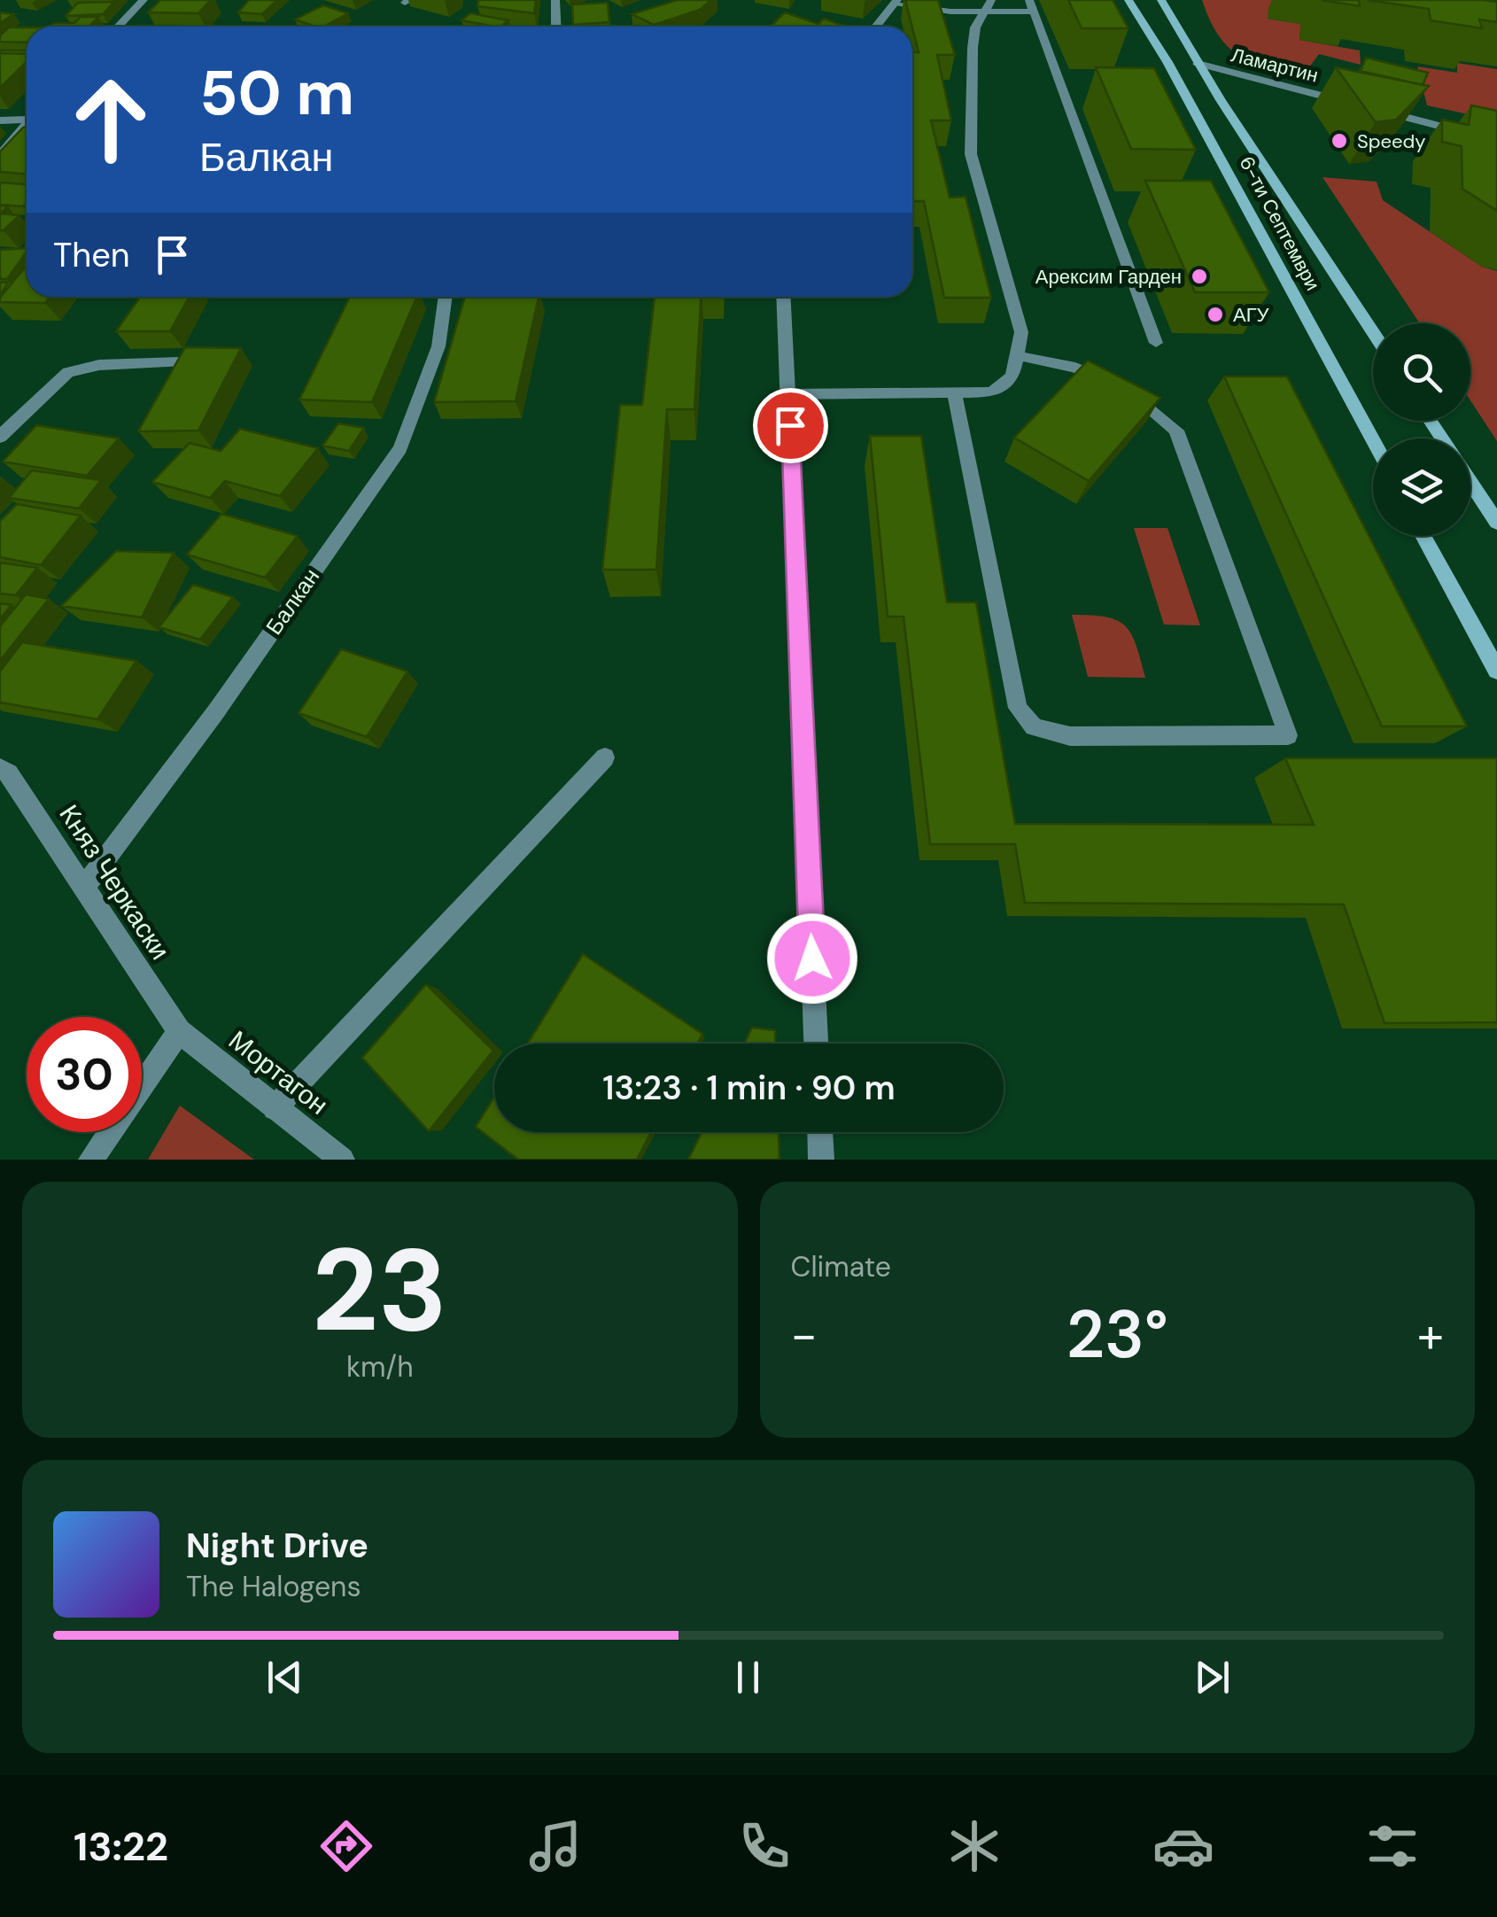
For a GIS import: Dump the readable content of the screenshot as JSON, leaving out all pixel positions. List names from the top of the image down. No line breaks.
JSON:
{"streets":{"main road":["6-ти Септември"],"street":["Ламартин","Балкан","Княз Черкаски","Мортагон"]},"crossings":[["Ламартин","6-ти Септември"],["Балкан","Княз Черкаски"],["Княз Черкаски","Мортагон"]],"places":["Speedy","Арексим Гарден","АГУ"],"page":{"turn":["50 m","Балкан"],"then":"Then","limit":"30","trip":"13:23 · 1 min · 90 m","tile":[["23","km/h"],"Climate"],"heat":["−","23°","+"],"song":["Night Drive","The Halogens"],"tabs":"13:22"}}
